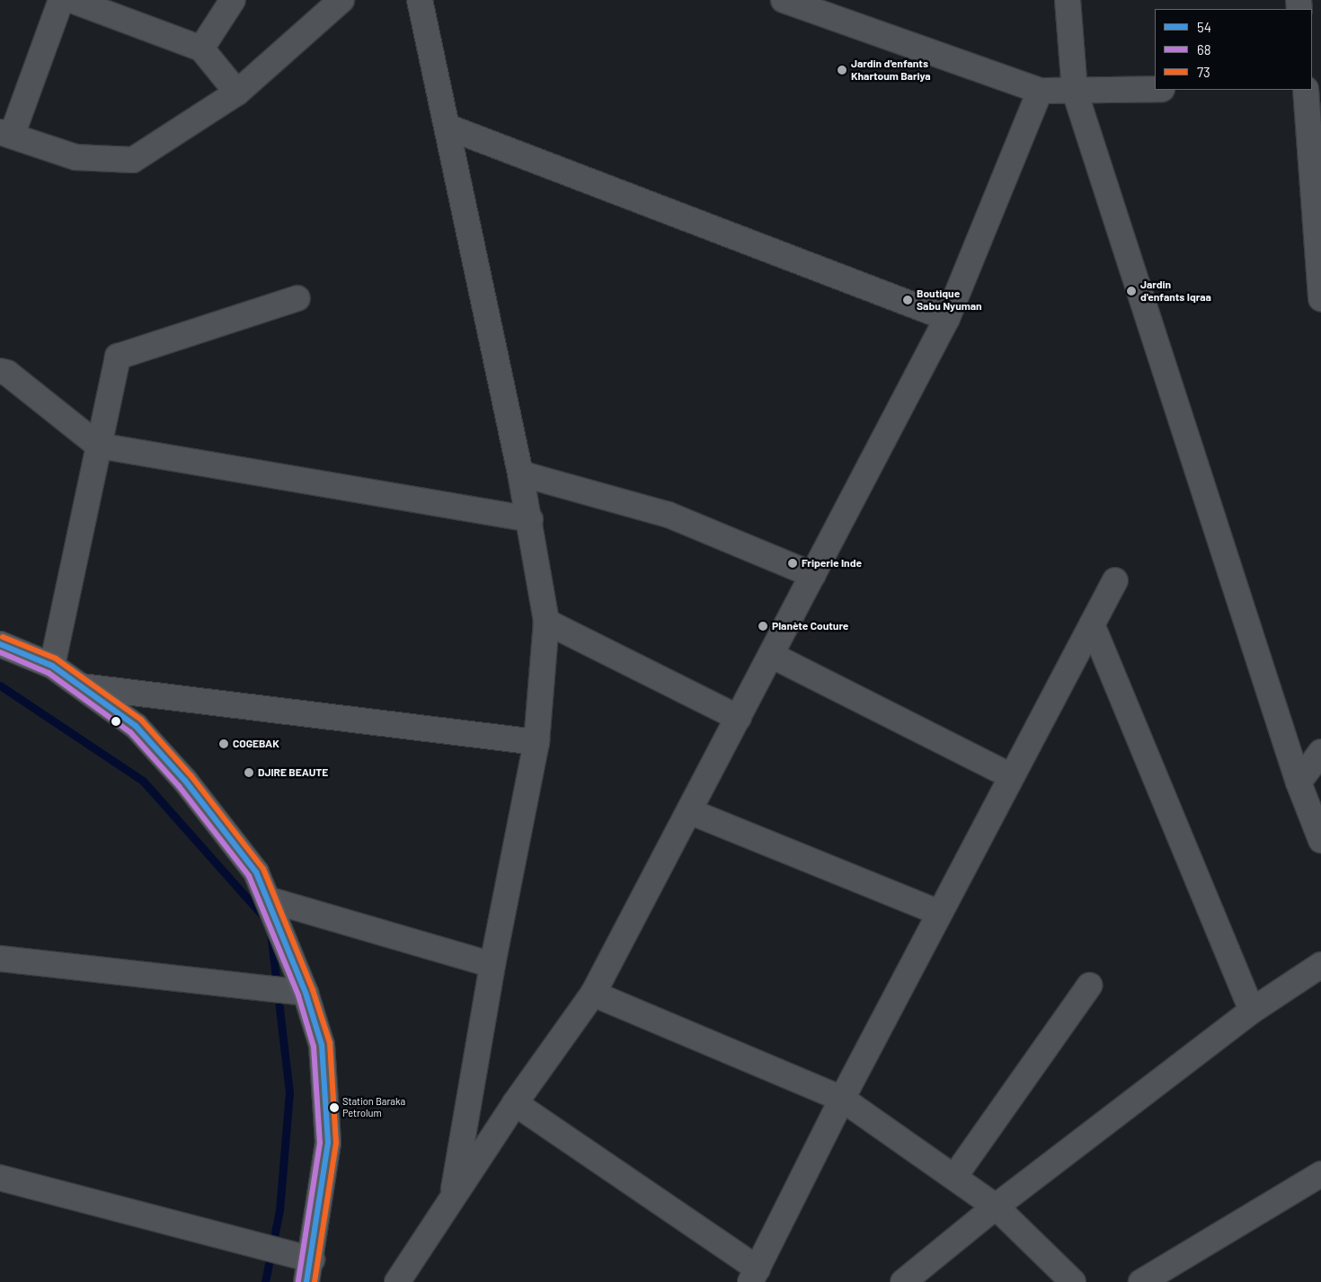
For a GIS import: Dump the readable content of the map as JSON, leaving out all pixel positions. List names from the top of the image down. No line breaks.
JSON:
{"places":["Jardin d'enfants Khartoum Bariya","Jardin d'enfants Iqraa","Boutique Sabu Nyuman","Friperie Inde","Planète Couture","COGEBAK","DJIRE BEAUTE","Station Baraka Petrolum"],"lines":["transit line 73","transit line 54","transit line 68"],"legend":["54","68","73"]}
